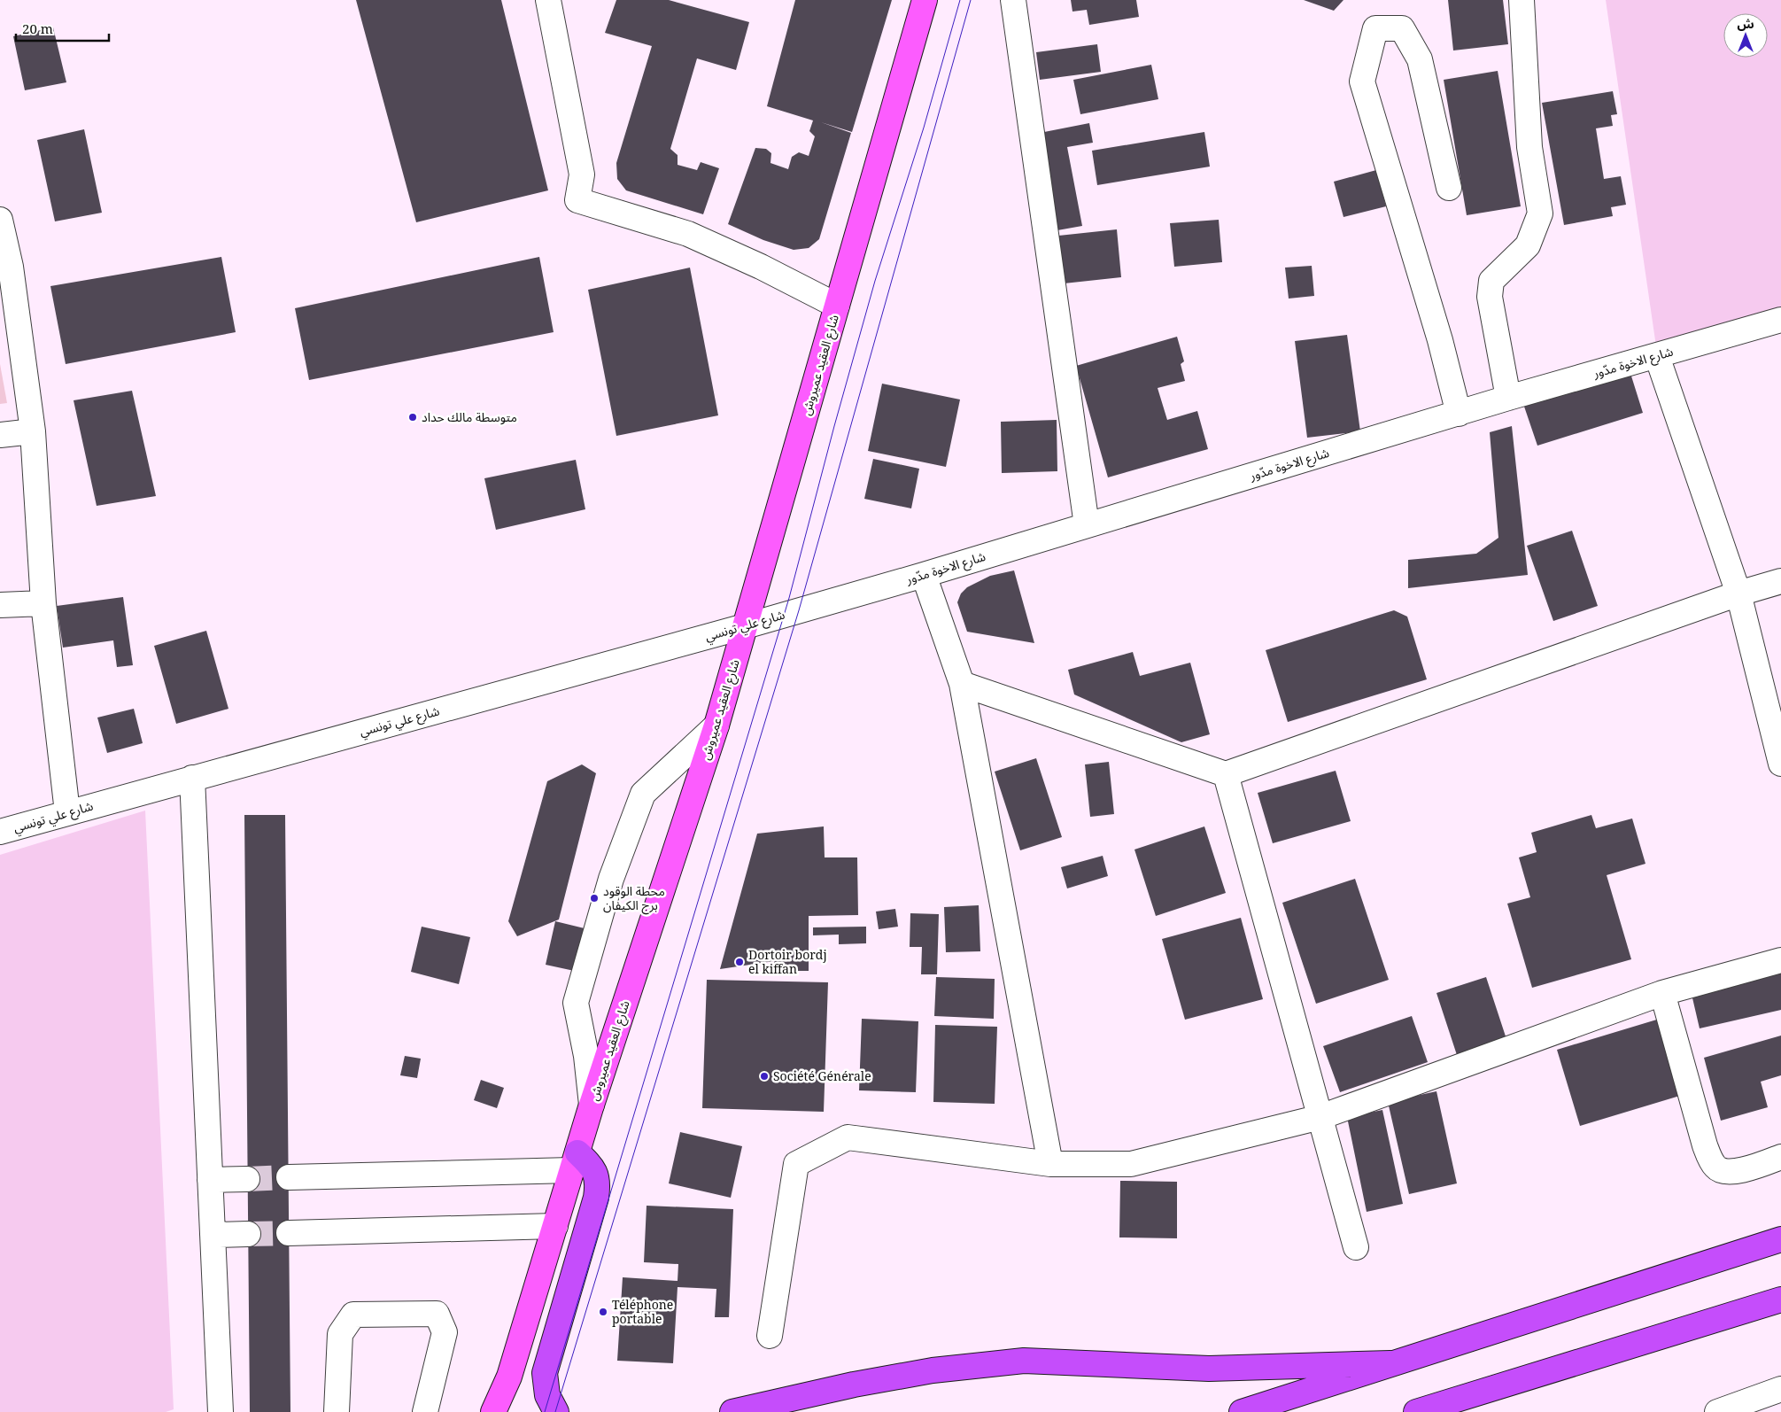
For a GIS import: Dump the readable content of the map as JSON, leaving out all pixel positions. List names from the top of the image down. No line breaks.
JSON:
{"streets":{"main road":["شارع العقيد عميروش"],"street":["شارع الاخوة مدّور","شارع علي تونسي"]},"crossings":[["شارع الاخوة مدّور","شارع علي تونسي"],["شارع العقيد عميروش","شارع علي تونسي"]],"places":["متوسطة مالك حداد","محطة الوقود برج الكيفان","Dortoir bordj el kiffan","Société Générale","Téléphone portable"],"scale_bar":"20 m","north":"top"}
